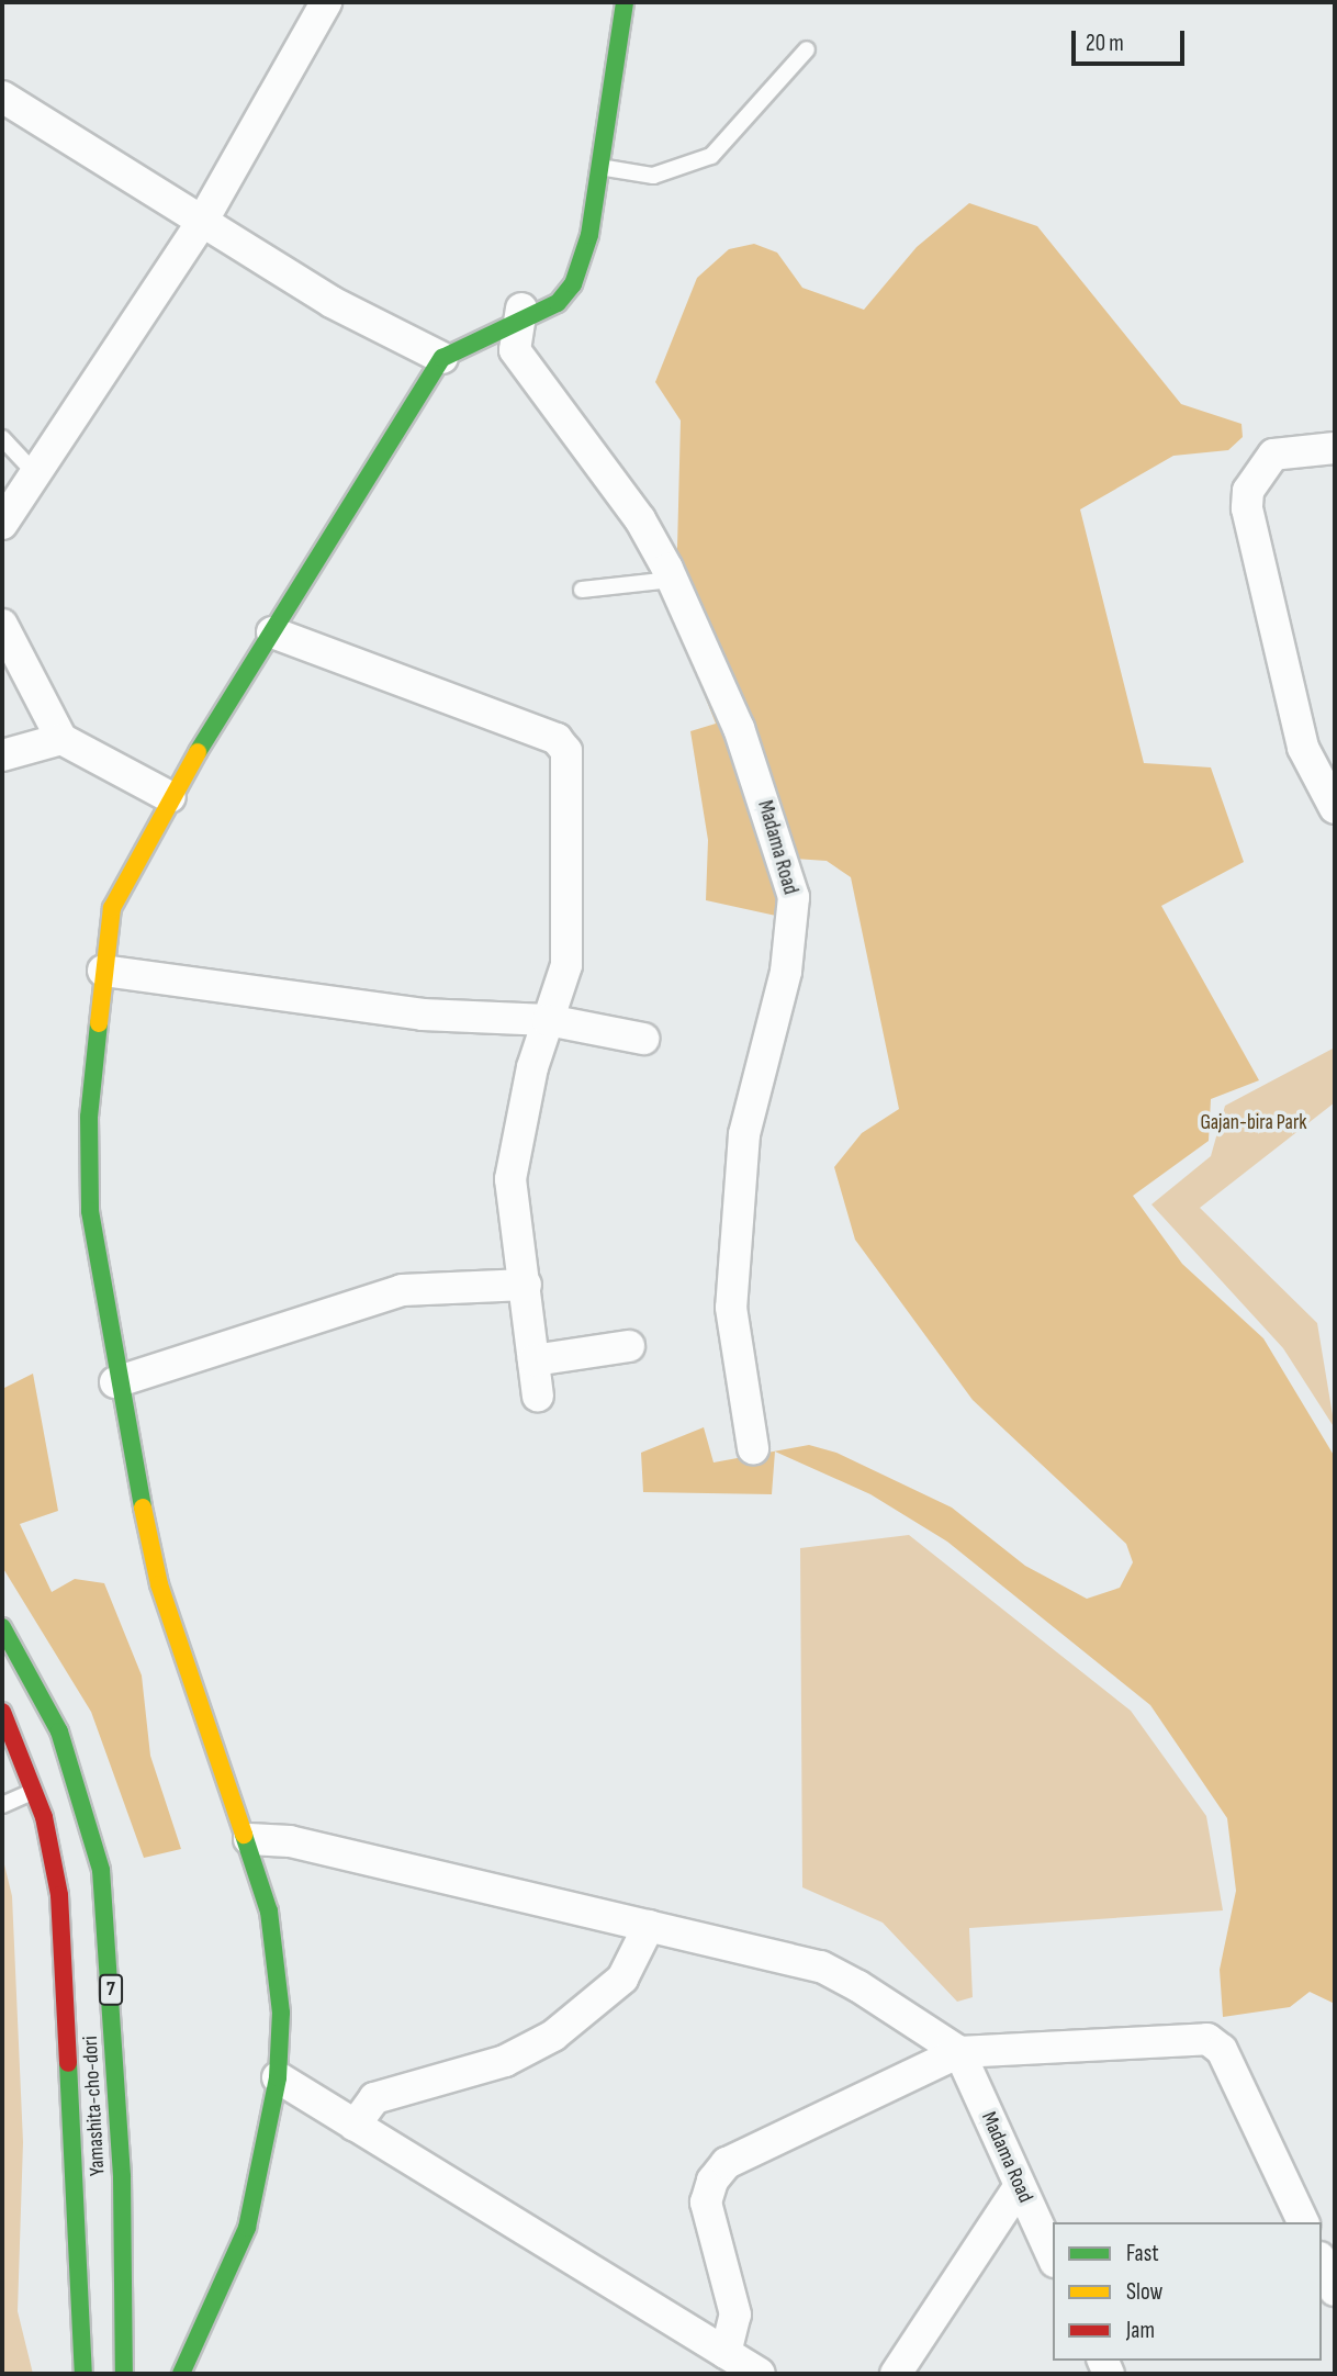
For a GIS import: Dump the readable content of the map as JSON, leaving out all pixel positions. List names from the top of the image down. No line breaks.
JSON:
{"streets":{"street":["Madama Road","7","Yamashita-cho-dori"]},"parks":["Gajan-bira Park"],"legend":["Fast","Slow","Jam"],"scale_bar":"20 m"}
